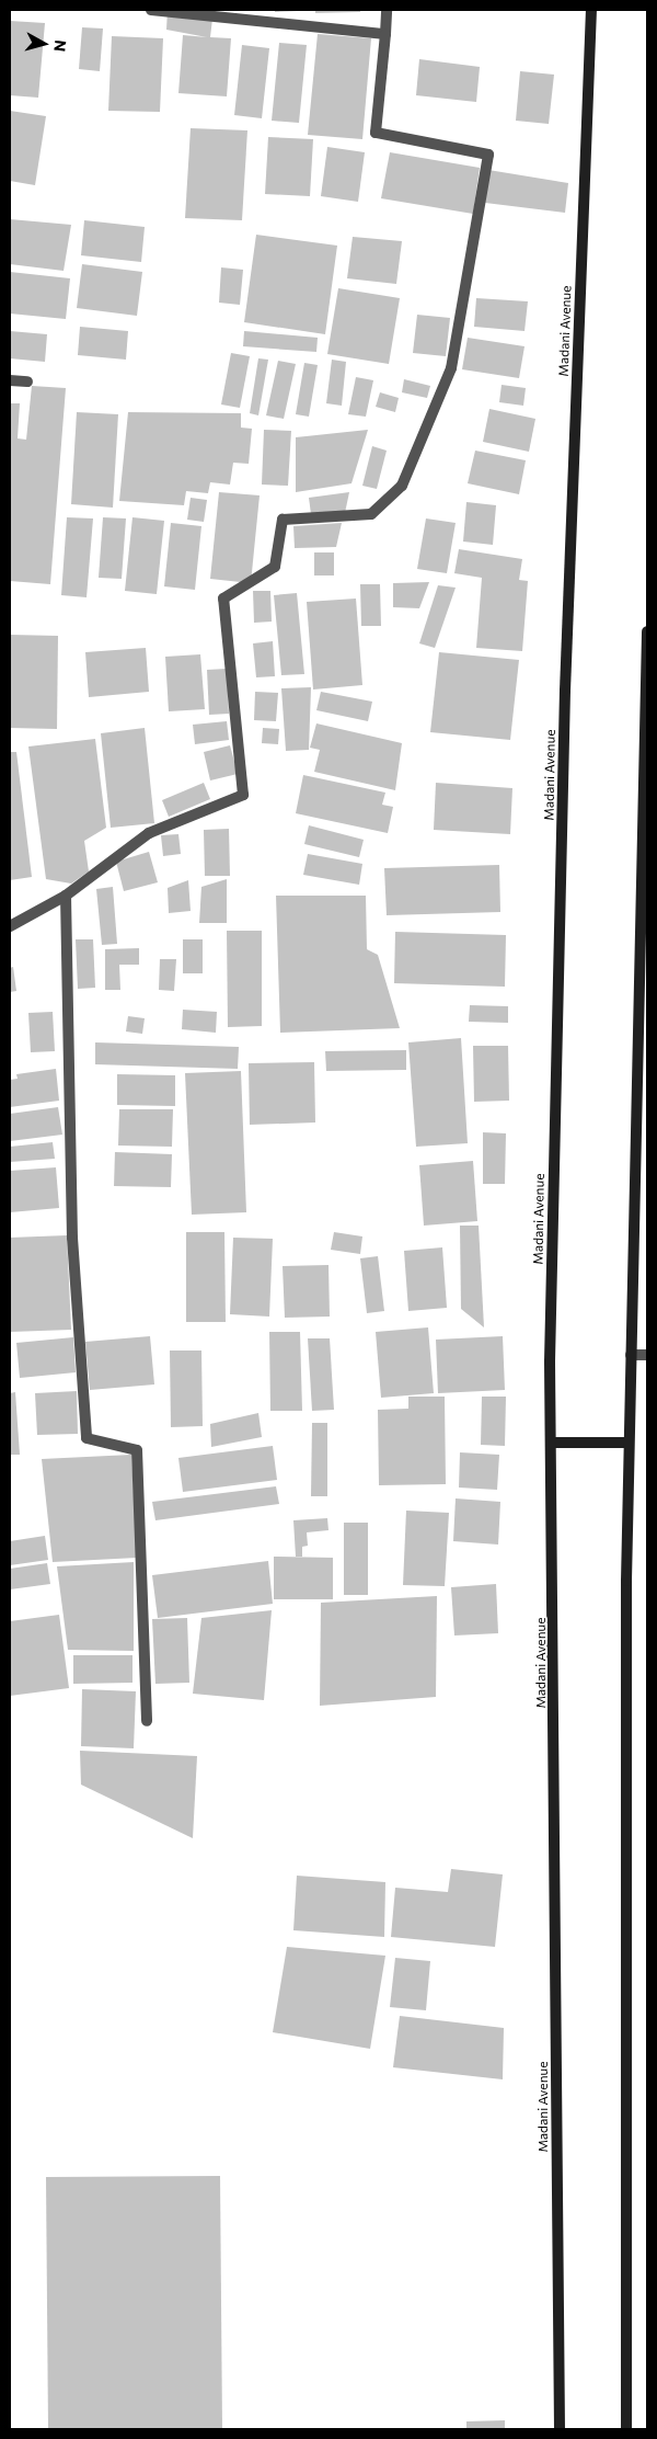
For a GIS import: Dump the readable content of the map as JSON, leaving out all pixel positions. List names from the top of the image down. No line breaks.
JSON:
{"streets":{"main road":["Madani Avenue"]},"north":"right"}
